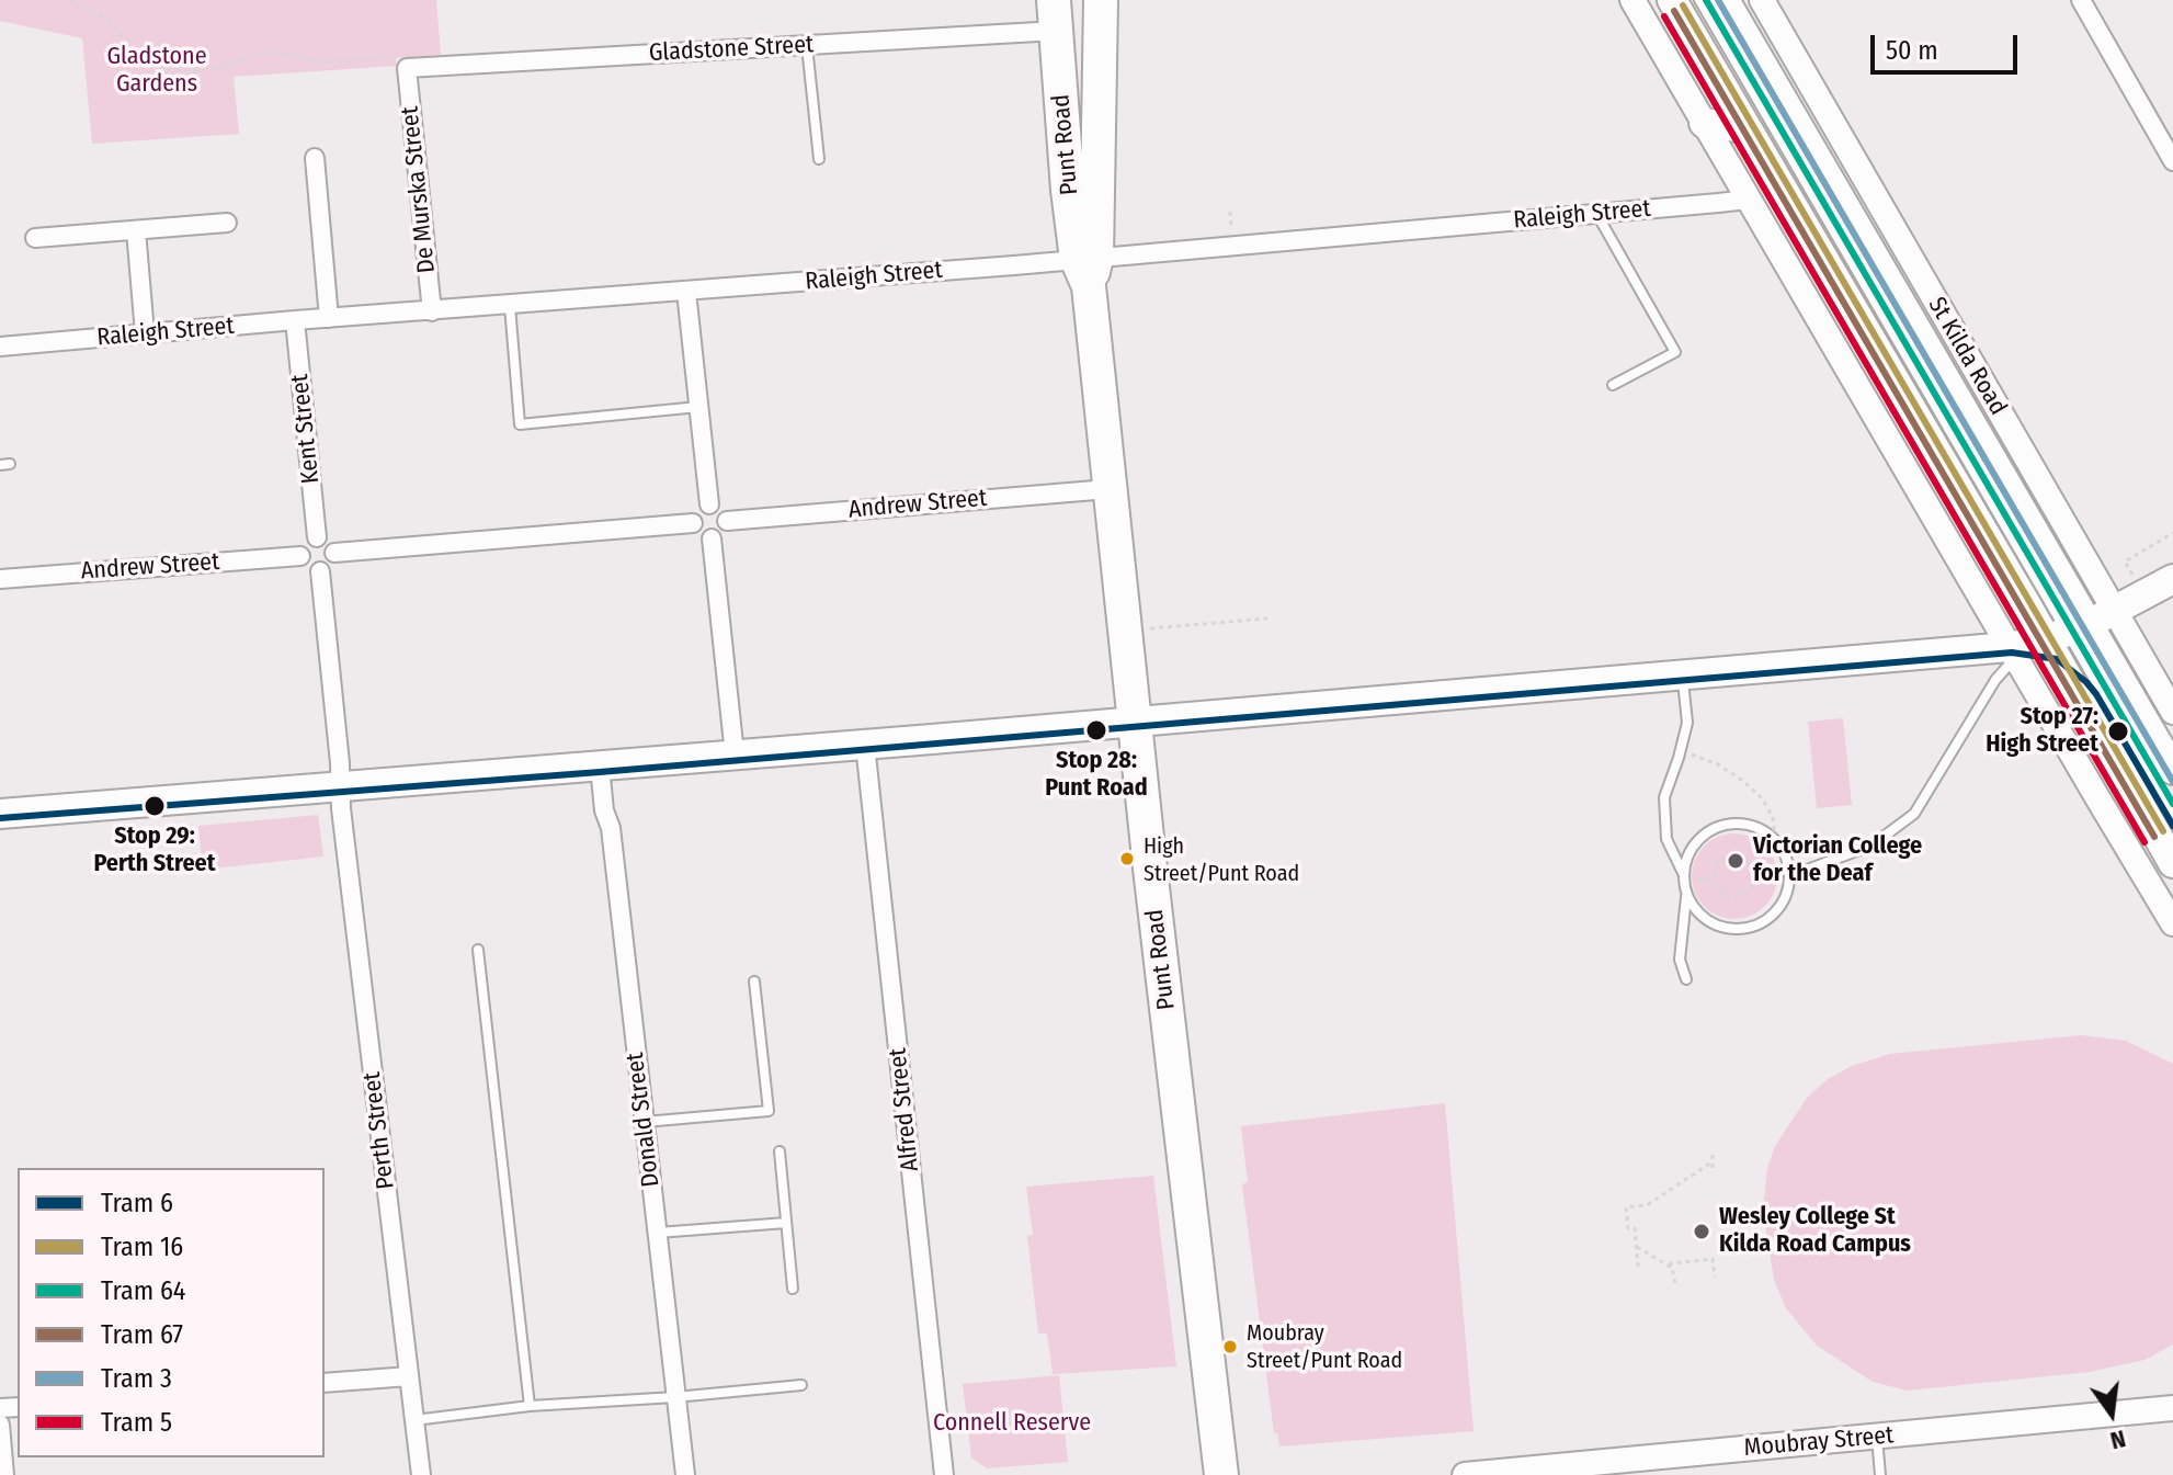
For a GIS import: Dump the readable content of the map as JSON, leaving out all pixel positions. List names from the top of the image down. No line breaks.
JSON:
{"streets":{"highway":["Punt Road"],"main road":["St Kilda Road","Moubray Street"],"street":["Gladstone Street","De Murska Street","Raleigh Street","Kent Street","Andrew Street","Alfred Street","Donald Street","Perth Street"]},"crossings":[["Gladstone Street","Punt Road"],["Gladstone Street","De Murska Street"],["Punt Road","Raleigh Street"],["Punt Road","Andrew Street"],["De Murska Street","Raleigh Street"],["Raleigh Street","Kent Street"],["Kent Street","Andrew Street"]],"parks":["Gladstone Gardens","Connell Reserve"],"places":["Stop 28: Punt Road","Stop 27: High Street","Stop 29: Perth Street","High Street/Punt Road","Victorian College for the Deaf","Wesley College St Kilda Road Campus","Moubray Street/Punt Road"],"lines":["tram line 64","tram line 3","tram line 16","tram line 67","tram line 5","tram line 6"],"legend":["Tram 6","Tram 16","Tram 64","Tram 67","Tram 3","Tram 5"],"scale_bar":"50 m","north":"bottom"}
